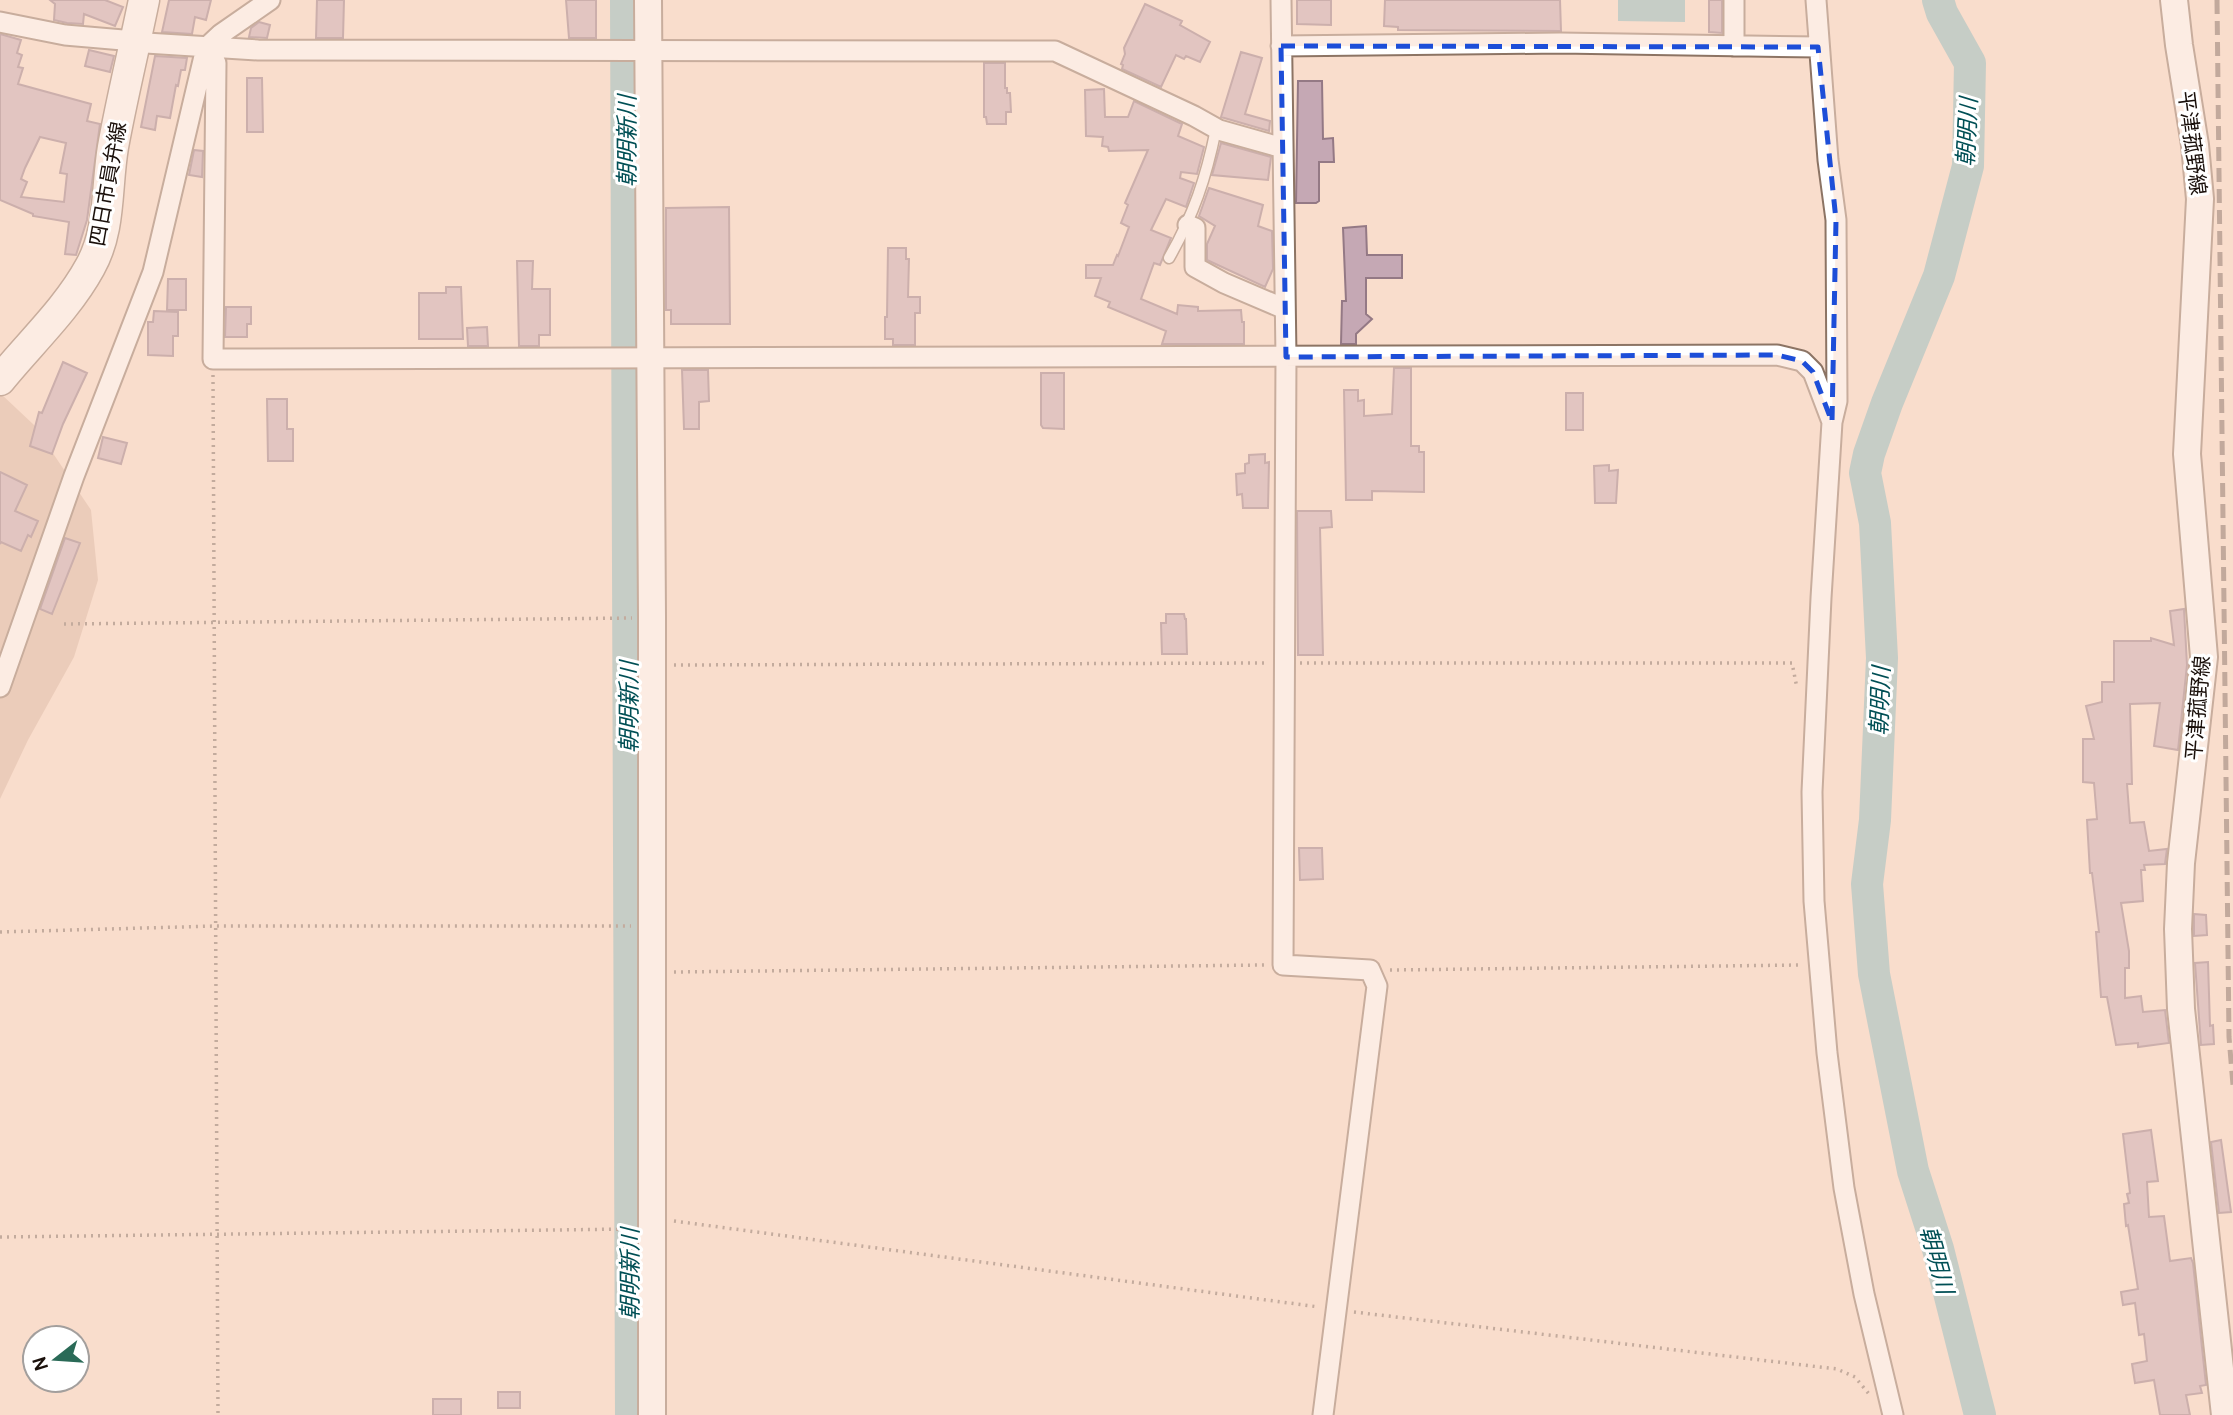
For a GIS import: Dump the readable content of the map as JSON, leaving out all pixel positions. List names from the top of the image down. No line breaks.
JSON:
{"streets":{"main road":["四日市員弁線"],"street":["平津菰野線"]},"water":["朝明川","朝明新川"],"north":"left"}
